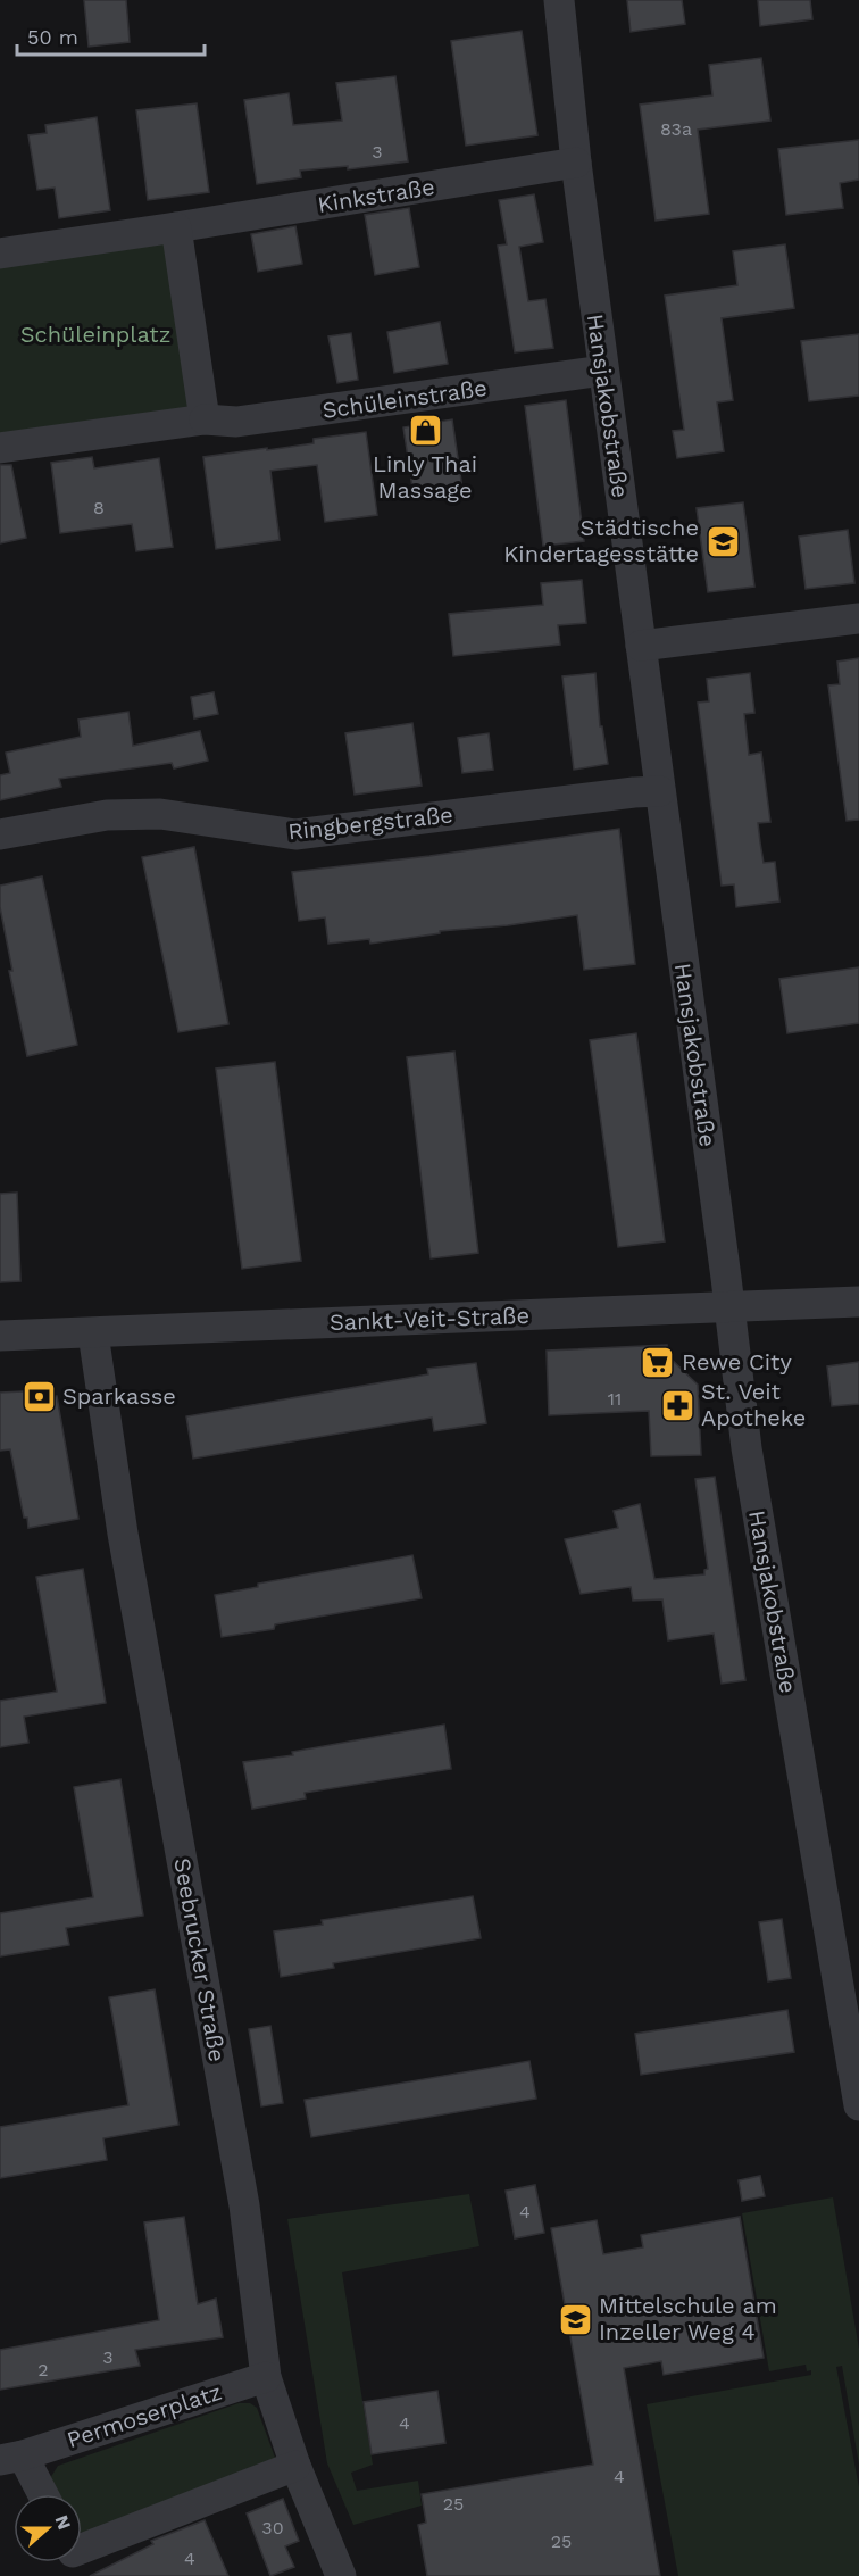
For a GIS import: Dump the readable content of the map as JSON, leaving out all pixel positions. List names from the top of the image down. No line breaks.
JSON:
{"streets":{"street":["Kinkstraße","Schüleinstraße","Hansjakobstraße","Ringbergstraße","Sankt-Veit-Straße","Seebrucker Straße","Permoserplatz"]},"crossings":[["Kinkstraße","Hansjakobstraße"],["Schüleinstraße","Hansjakobstraße"],["Hansjakobstraße","Ringbergstraße"],["Hansjakobstraße","Sankt-Veit-Straße"],["Sankt-Veit-Straße","Seebrucker Straße"],["Seebrucker Straße","Permoserplatz"]],"parks":["Schüleinplatz"],"places":{"shop":["Linly Thai Massage"],"school or university":["Städtische Kindertagesstätte","Mittelschule am Inzeller Weg 4"],"supermarket":["Rewe City"],"bank":["Sparkasse"],"pharmacy":["St. Veit Apotheke"]},"house_numbers":["83a","3","8","11","4","3","2","4","4","25","30","25","4"],"scale_bar":"50 m","north":"right"}
